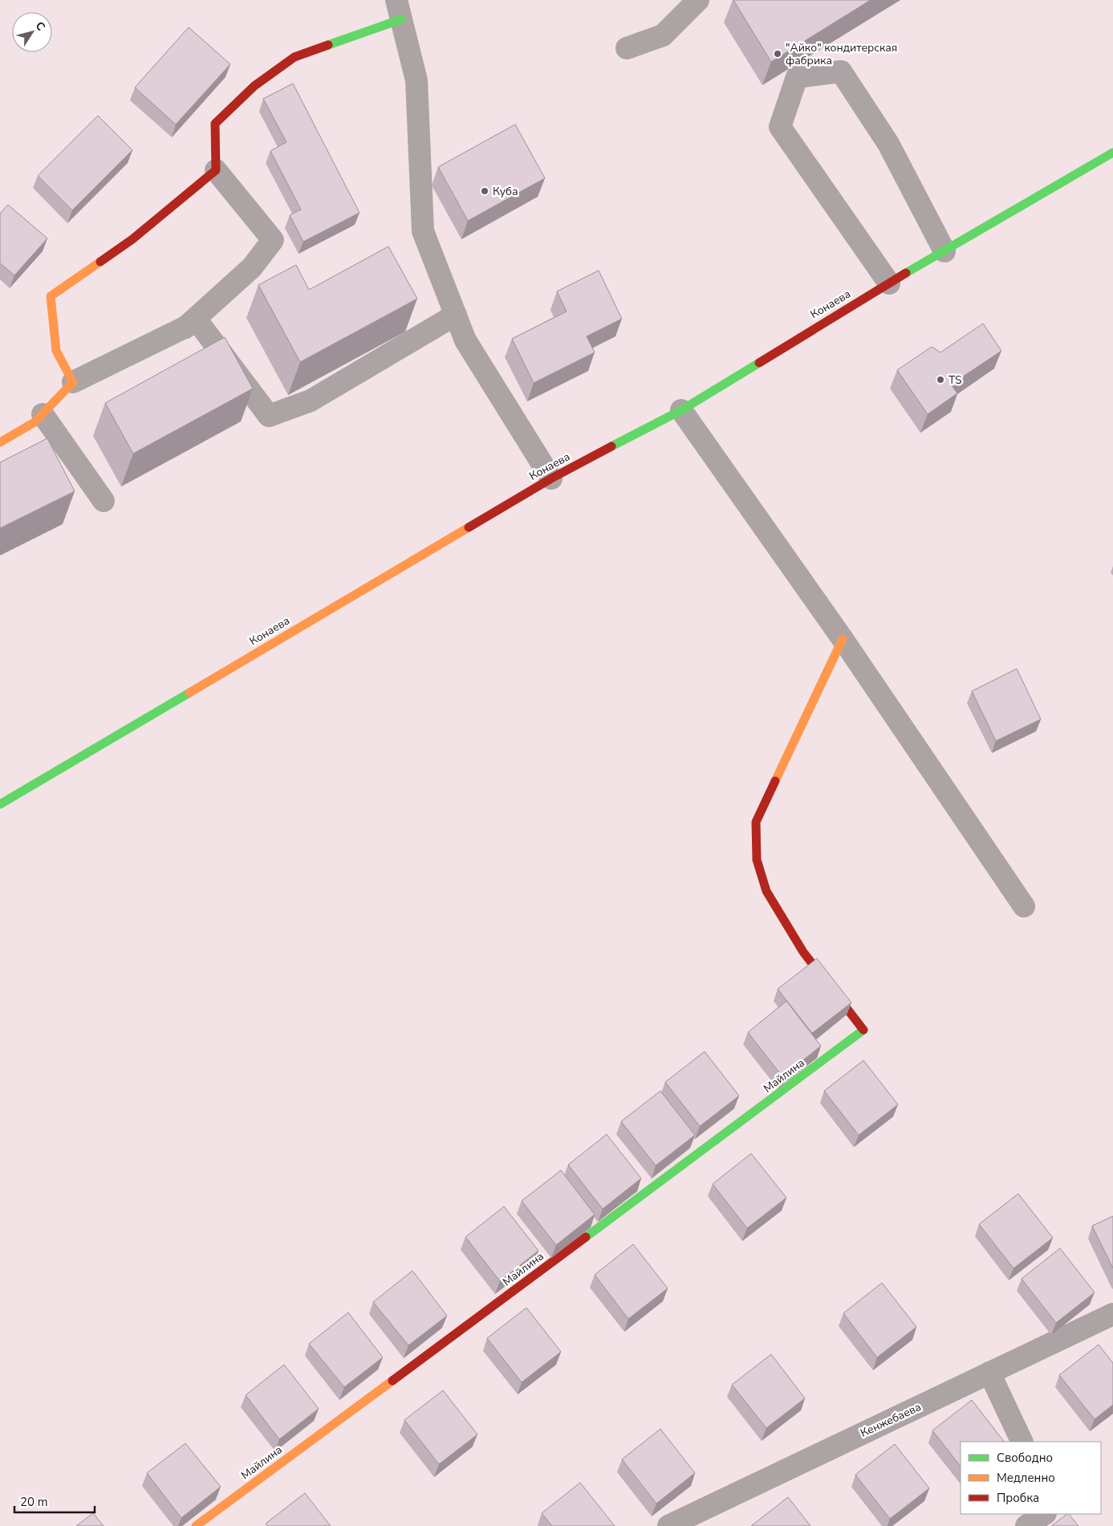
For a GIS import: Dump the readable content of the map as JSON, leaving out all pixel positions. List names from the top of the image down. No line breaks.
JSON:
{"streets":{"street":["Конаева","Майлина","Кенжебаева"]},"places":["\"Айко\" кондитерская фабрика","Куба","TS"],"legend":["Свободно","Медленно","Пробка"],"scale_bar":"20 m","north":"top right"}
